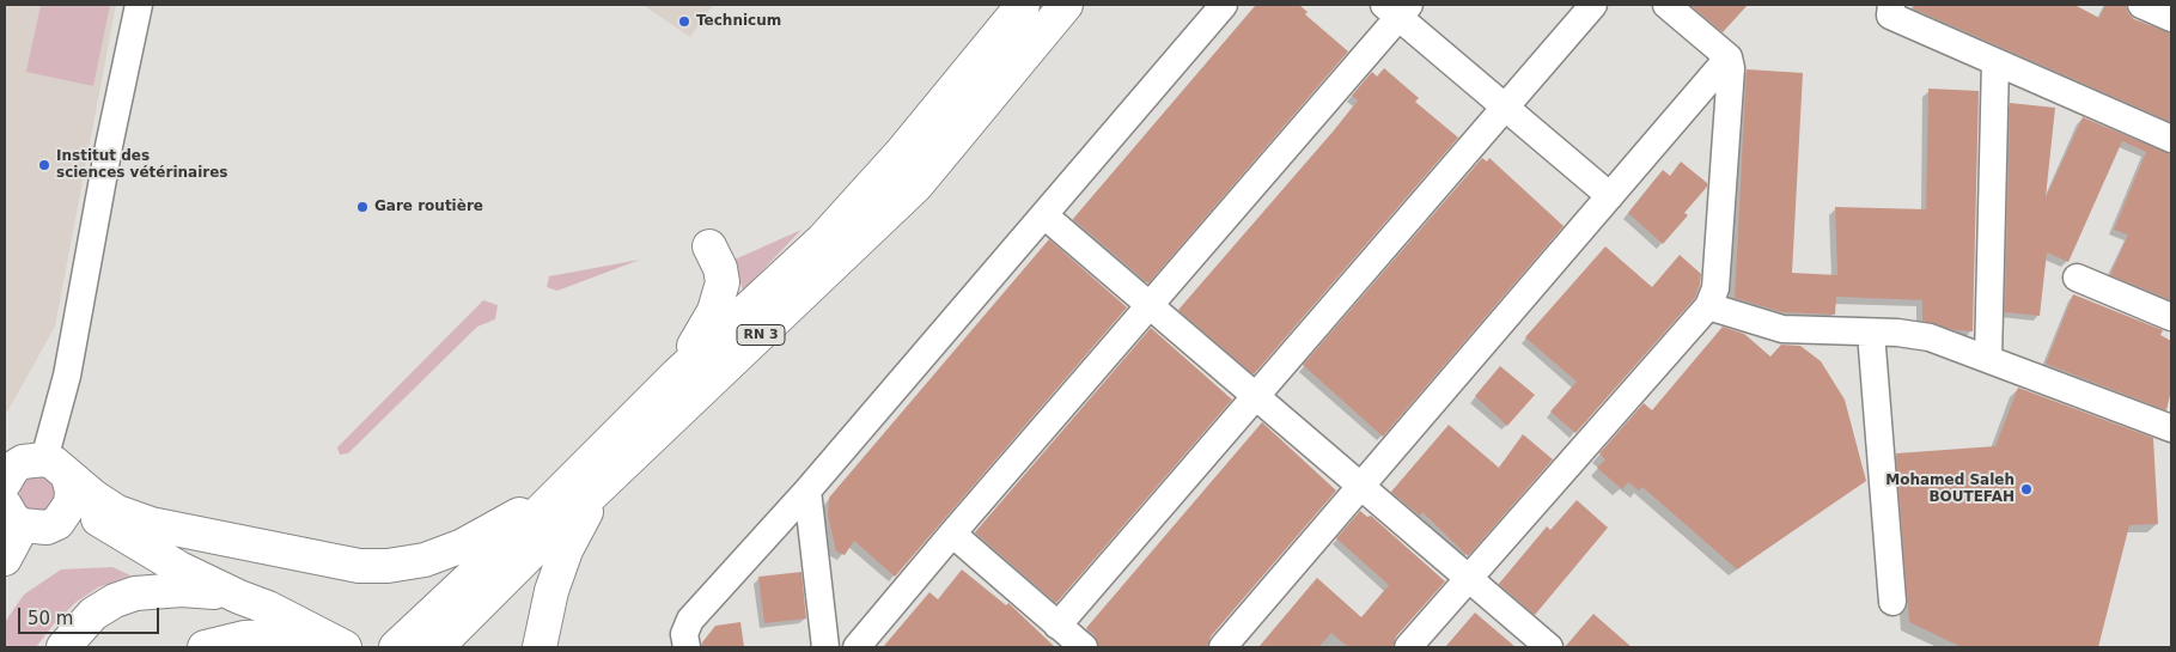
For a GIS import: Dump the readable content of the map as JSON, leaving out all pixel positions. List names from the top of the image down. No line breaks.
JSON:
{"streets":{"highway":["RN 3"]},"places":["Technicum","Institut des sciences vétérinaires","Gare routière","Mohamed Saleh BOUTEFAH"],"scale_bar":"50 m"}
